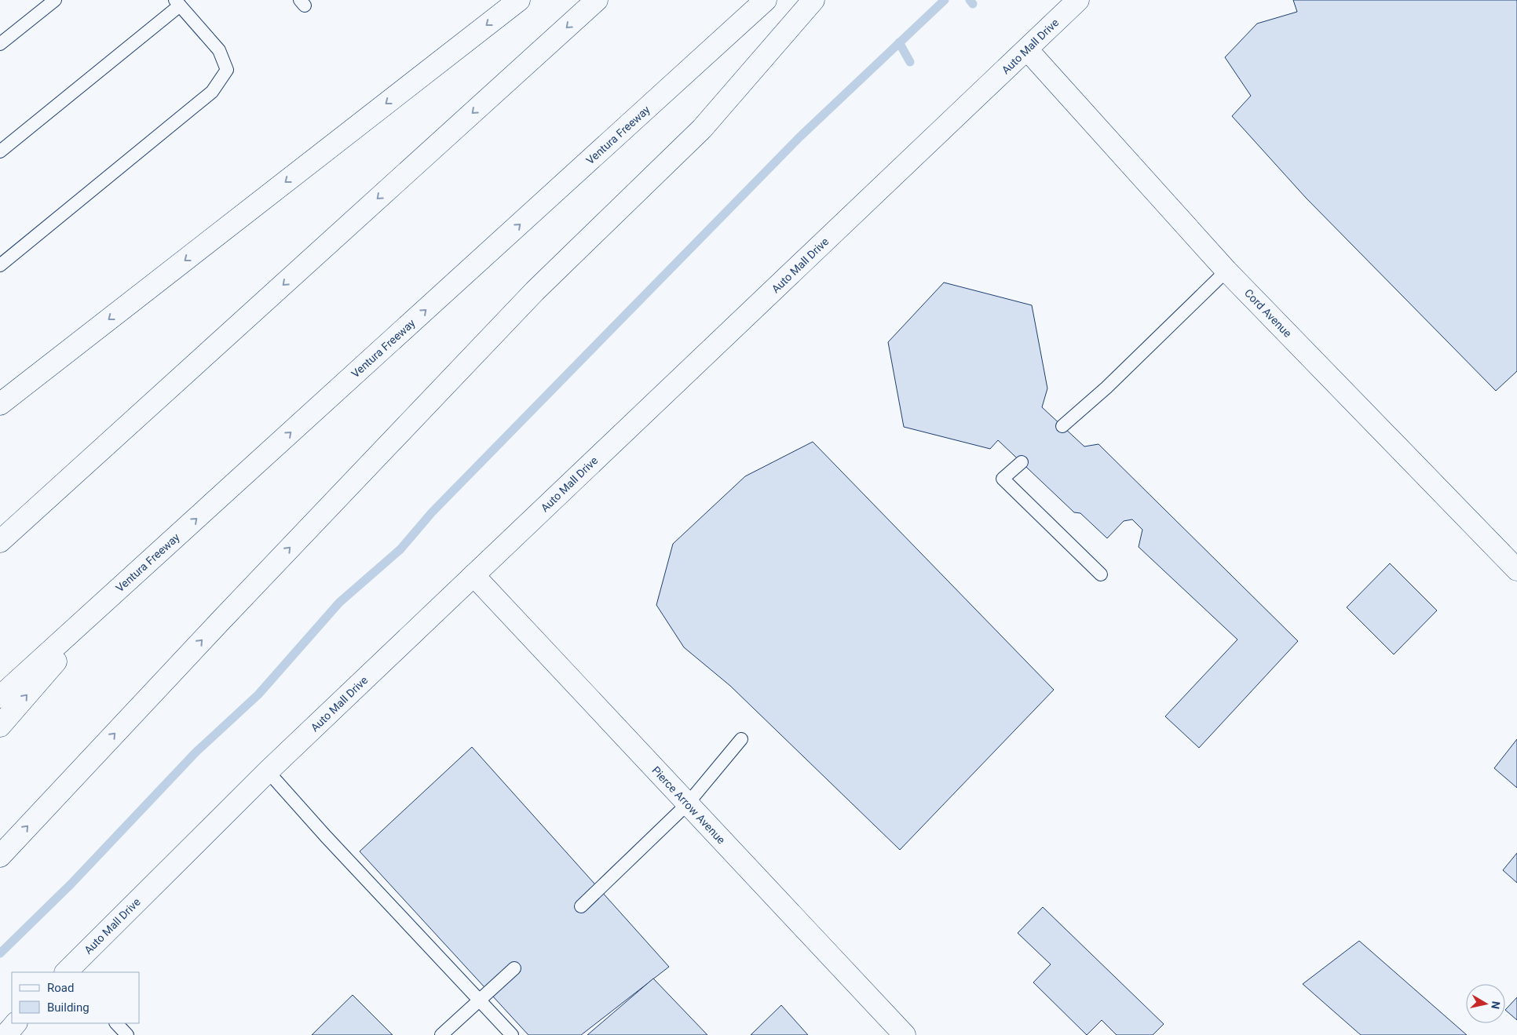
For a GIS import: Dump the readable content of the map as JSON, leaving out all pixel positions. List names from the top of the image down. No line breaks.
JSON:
{"streets":{"main road":["Auto Mall Drive","Ventura Freeway","Cord Avenue","Pierce Arrow Avenue"]},"crossings":[["Auto Mall Drive","Cord Avenue"],["Auto Mall Drive","Pierce Arrow Avenue"]],"legend":["Road","Building"],"north":"right"}
